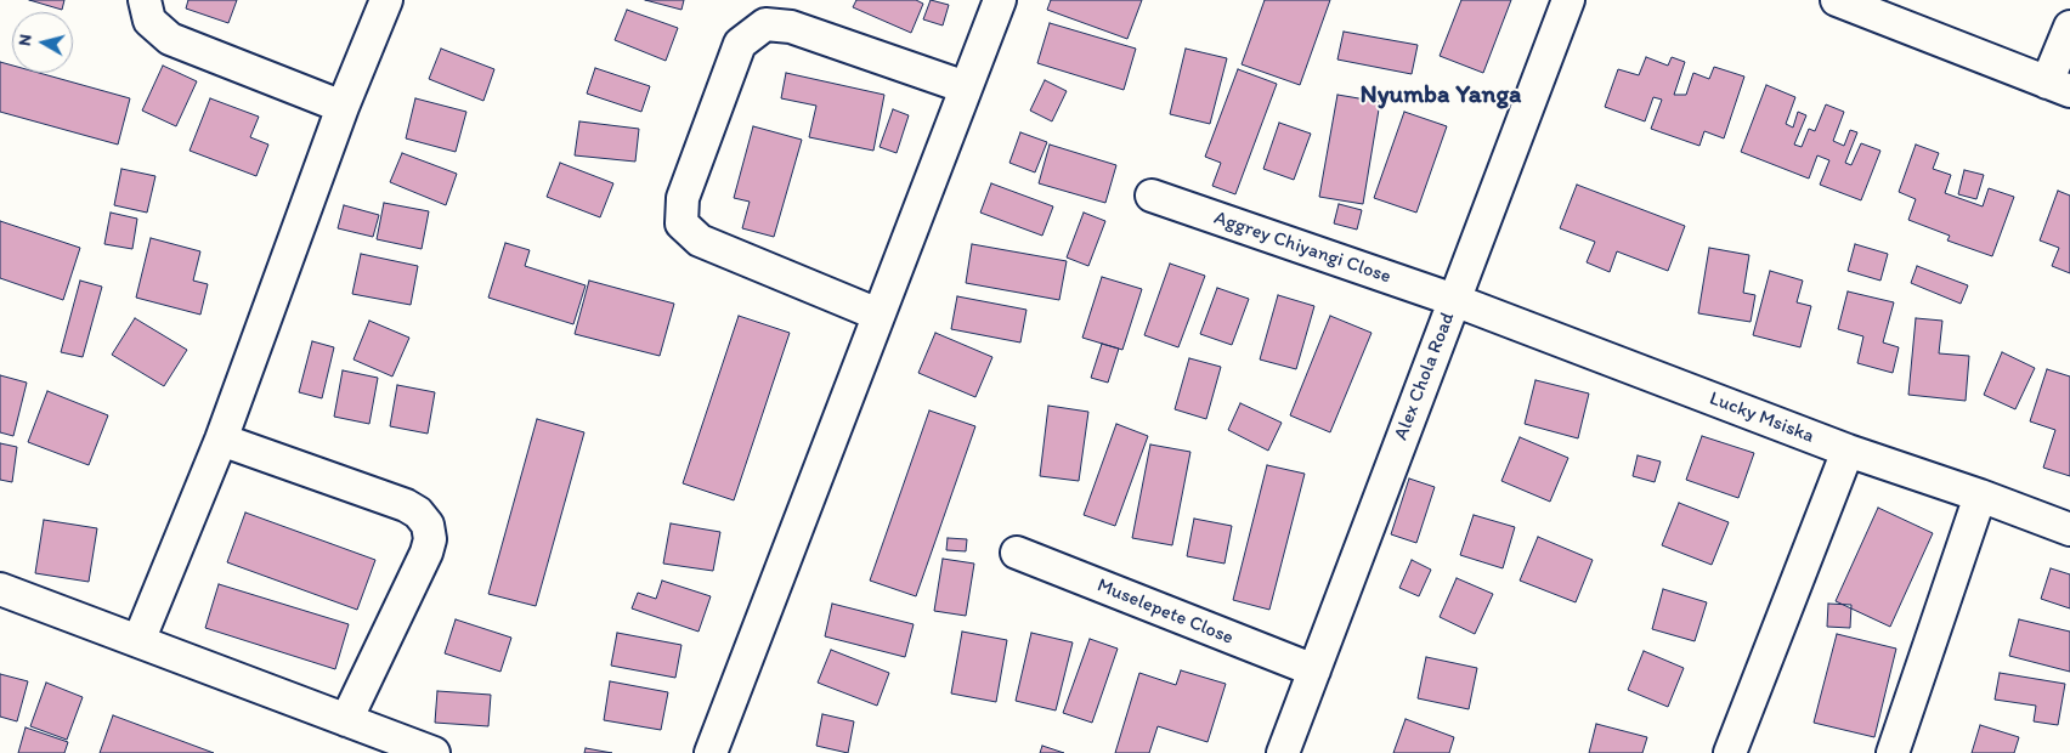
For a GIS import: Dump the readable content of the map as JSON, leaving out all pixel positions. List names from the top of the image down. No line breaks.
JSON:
{"streets":{"street":["Aggrey Chiyangi Close","Alex Chola Road","Lucky Msiska","Muselepete Close"]},"crossings":[["Aggrey Chiyangi Close","Alex Chola Road"],["Aggrey Chiyangi Close","Lucky Msiska"],["Alex Chola Road","Lucky Msiska"],["Alex Chola Road","Muselepete Close"]],"districts":["Nyumba Yanga"],"north":"left"}
